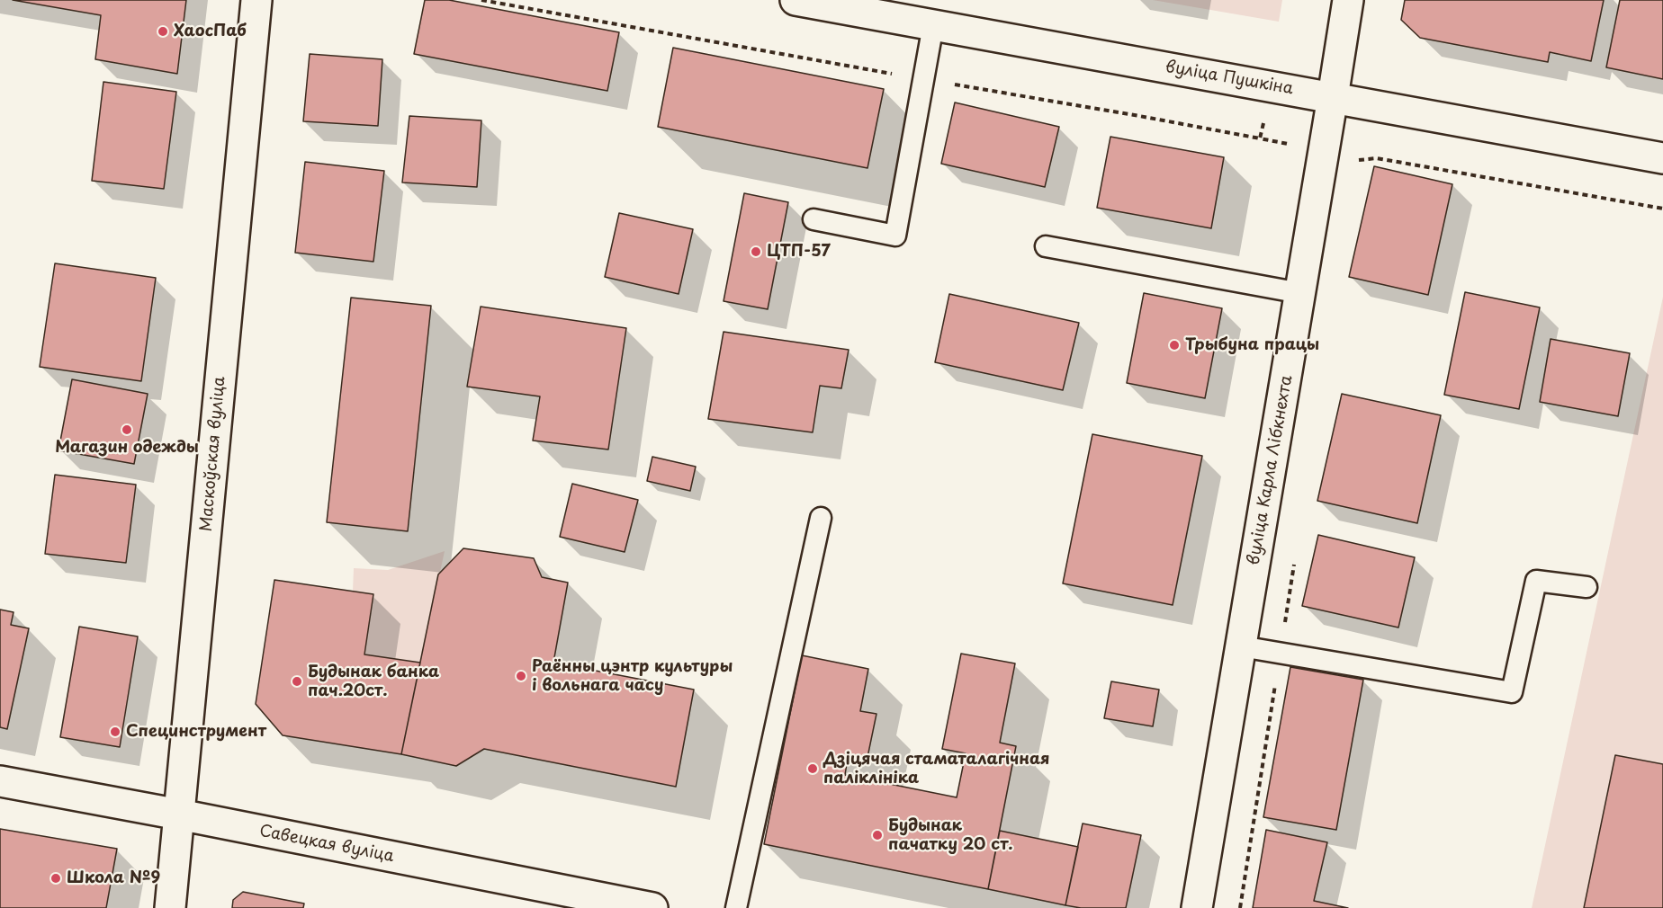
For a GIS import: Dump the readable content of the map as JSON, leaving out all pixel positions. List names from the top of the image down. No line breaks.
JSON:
{"streets":{"street":["вуліца Пушкіна","Маскоўская вуліца","вуліца Карла Лібкнехта","Савецкая вуліца"]},"crossings":[["вуліца Пушкіна","вуліца Карла Лібкнехта"],["Маскоўская вуліца","Савецкая вуліца"]],"places":["ХаосПаб","ЦТП-57","Трыбуна працы","Магазин одежды","Раённы цэнтр культуры і вольнага часу","Будынак банка пач.20ст.","Специнструмент","Дзіцячая стаматалагічная паліклініка","Будынак пачатку 20 ст.","Школа №9"]}
